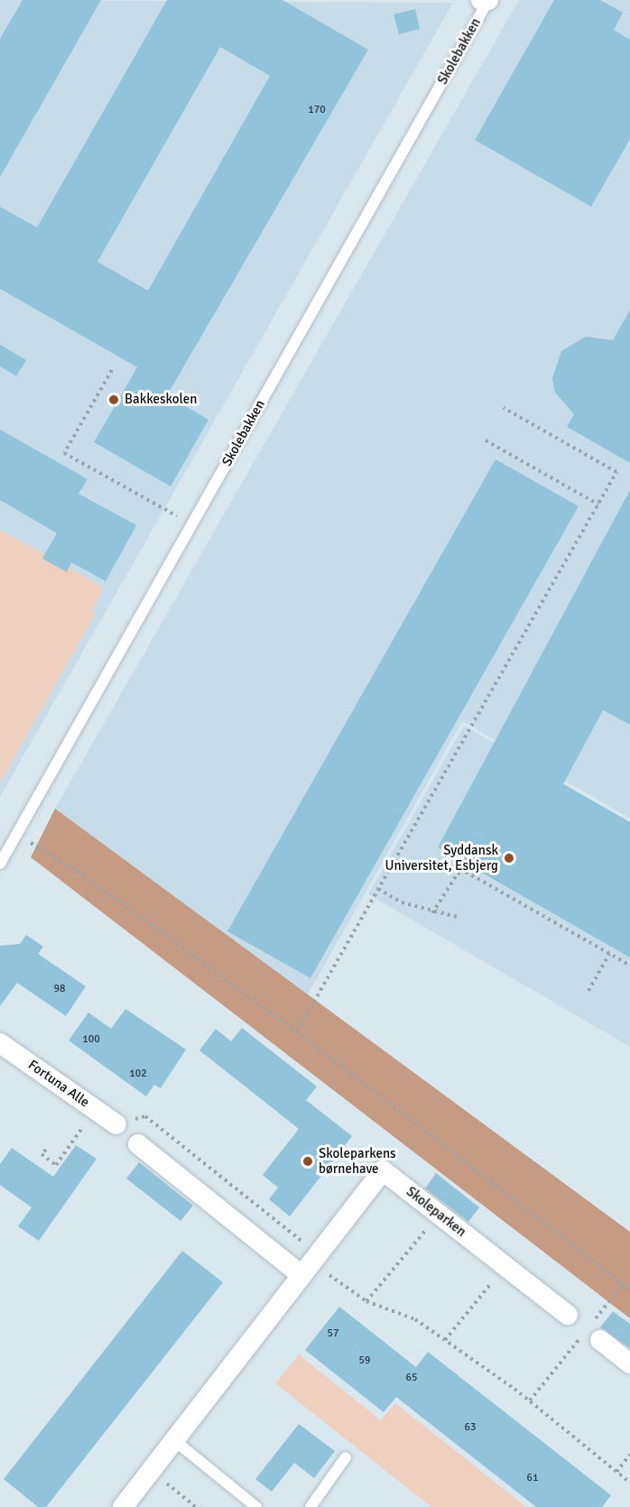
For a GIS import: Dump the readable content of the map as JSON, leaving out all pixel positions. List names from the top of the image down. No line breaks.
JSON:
{"streets":{"street":["Fortuna Alle","Skoleparken"],"lane":["Skolebakken"]},"places":["Bakkeskolen","Syddansk Universitet, Esbjerg","Skoleparkens børnehave"],"house_numbers":["170","98","100","102","57","59","65","63","61"]}
